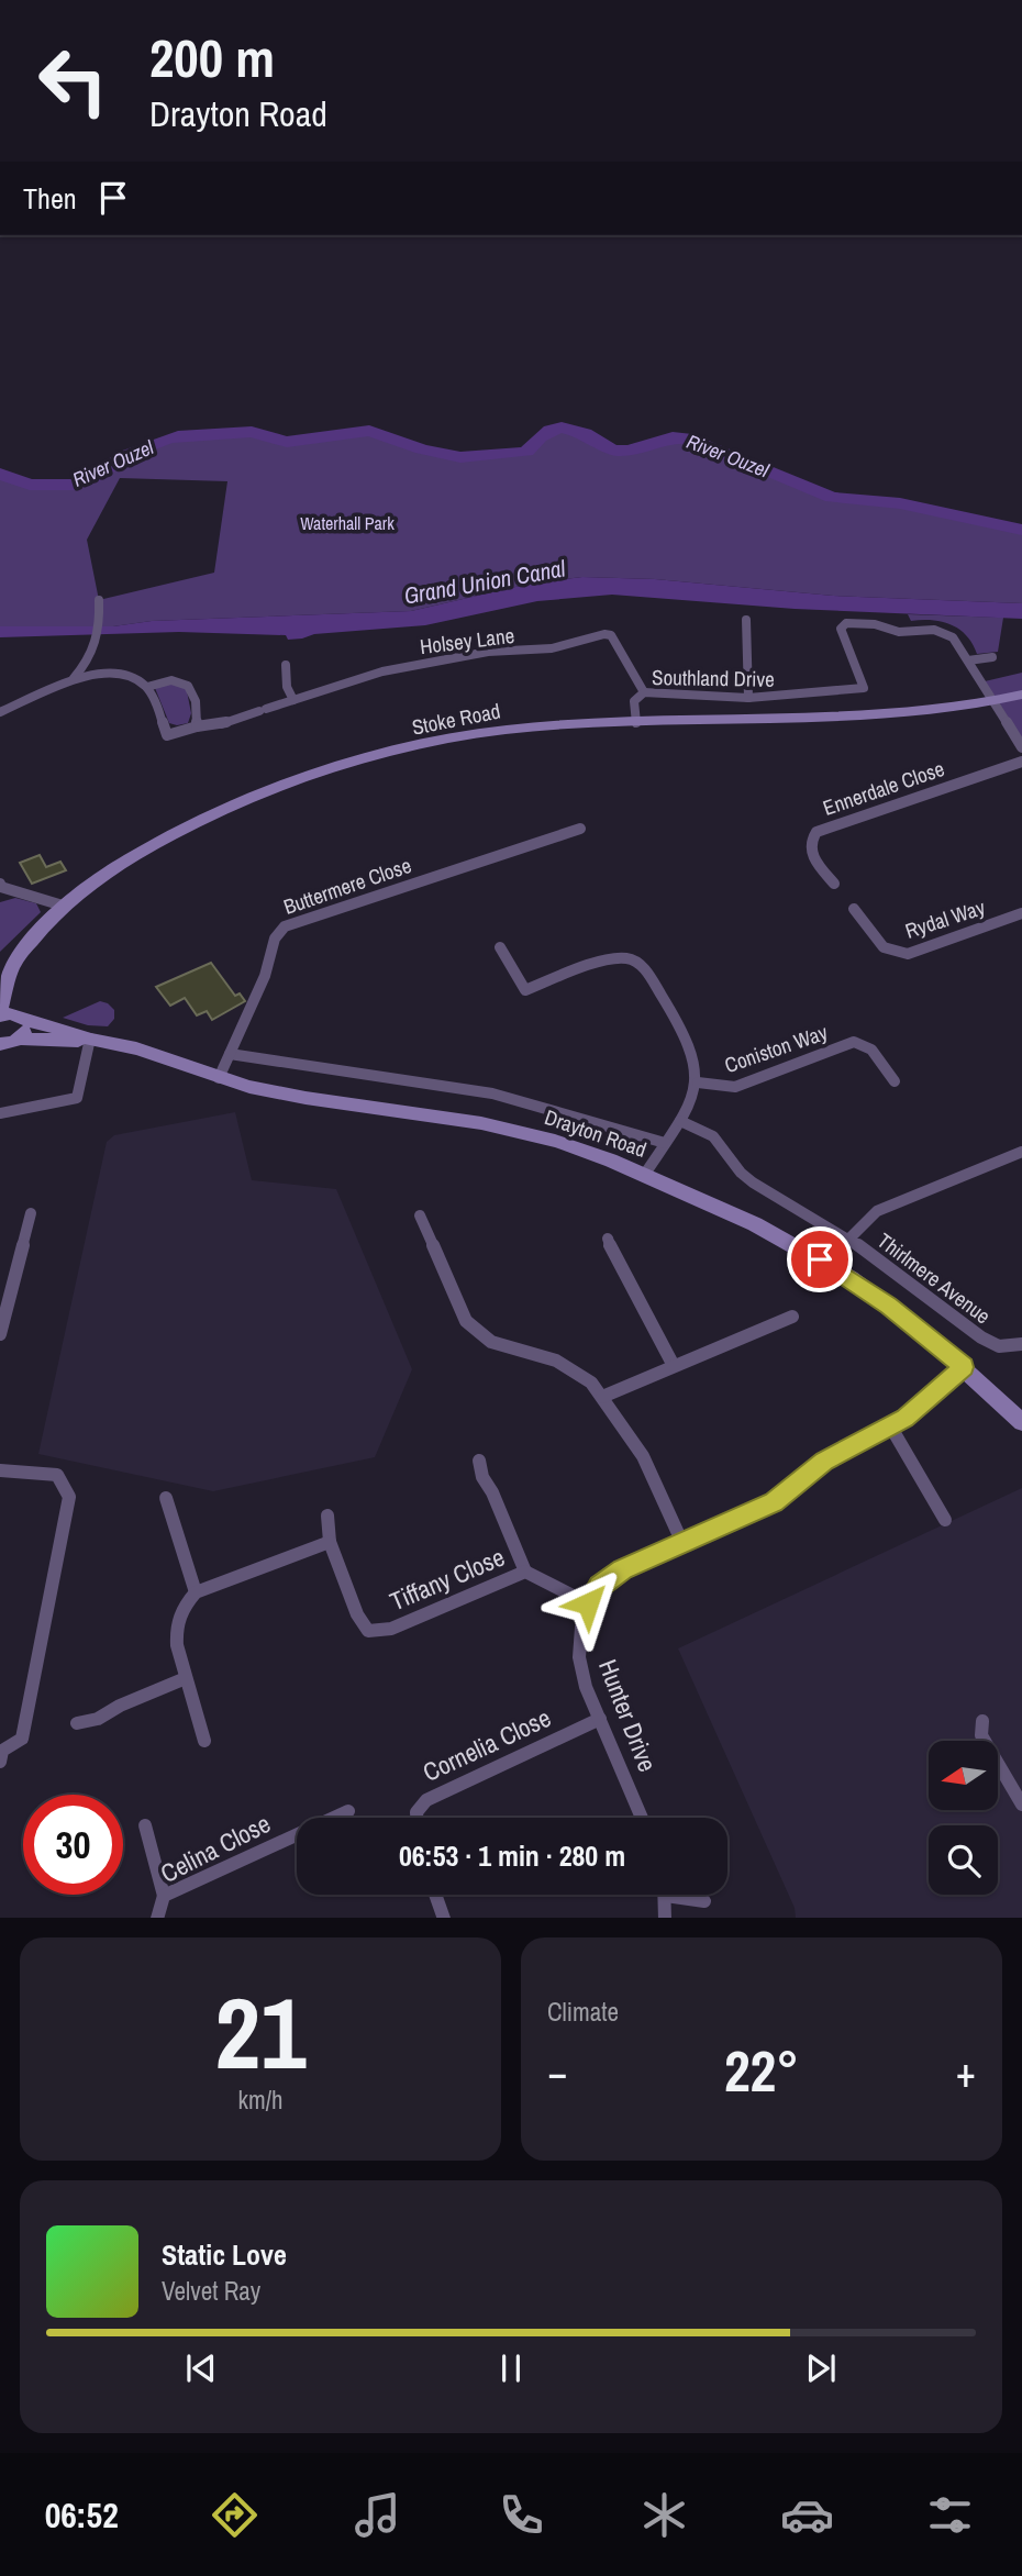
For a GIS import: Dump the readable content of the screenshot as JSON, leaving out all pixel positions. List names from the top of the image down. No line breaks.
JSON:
{"streets":{"street":["Holsey Lane","Southland Drive","Stoke Road","Ennerdale Close","Buttermere Close","Rydal Way","Coniston Way","Drayton Road","Thirlmere Avenue","Tiffany Close","Hunter Drive","Cornelia Close","Celina Close"]},"crossings":[["Holsey Lane","Southland Drive"],["Southland Drive","Stoke Road"],["Stoke Road","Drayton Road"],["Buttermere Close","Drayton Road"],["Drayton Road","Hunter Drive"],["Tiffany Close","Hunter Drive"],["Hunter Drive","Cornelia Close"]],"water":["River Ouzel","Grand Union Canal"],"parks":["Waterhall Park"],"north":"left","page":{"turn":["200 m","Drayton Road"],"then":"Then","limit":"30","trip":"06:53 · 1 min · 280 m","tile":[["21","km/h"],"Climate"],"heat":["−","22°","+"],"song":["Static Love","Velvet Ray"],"tabs":"06:52"}}
